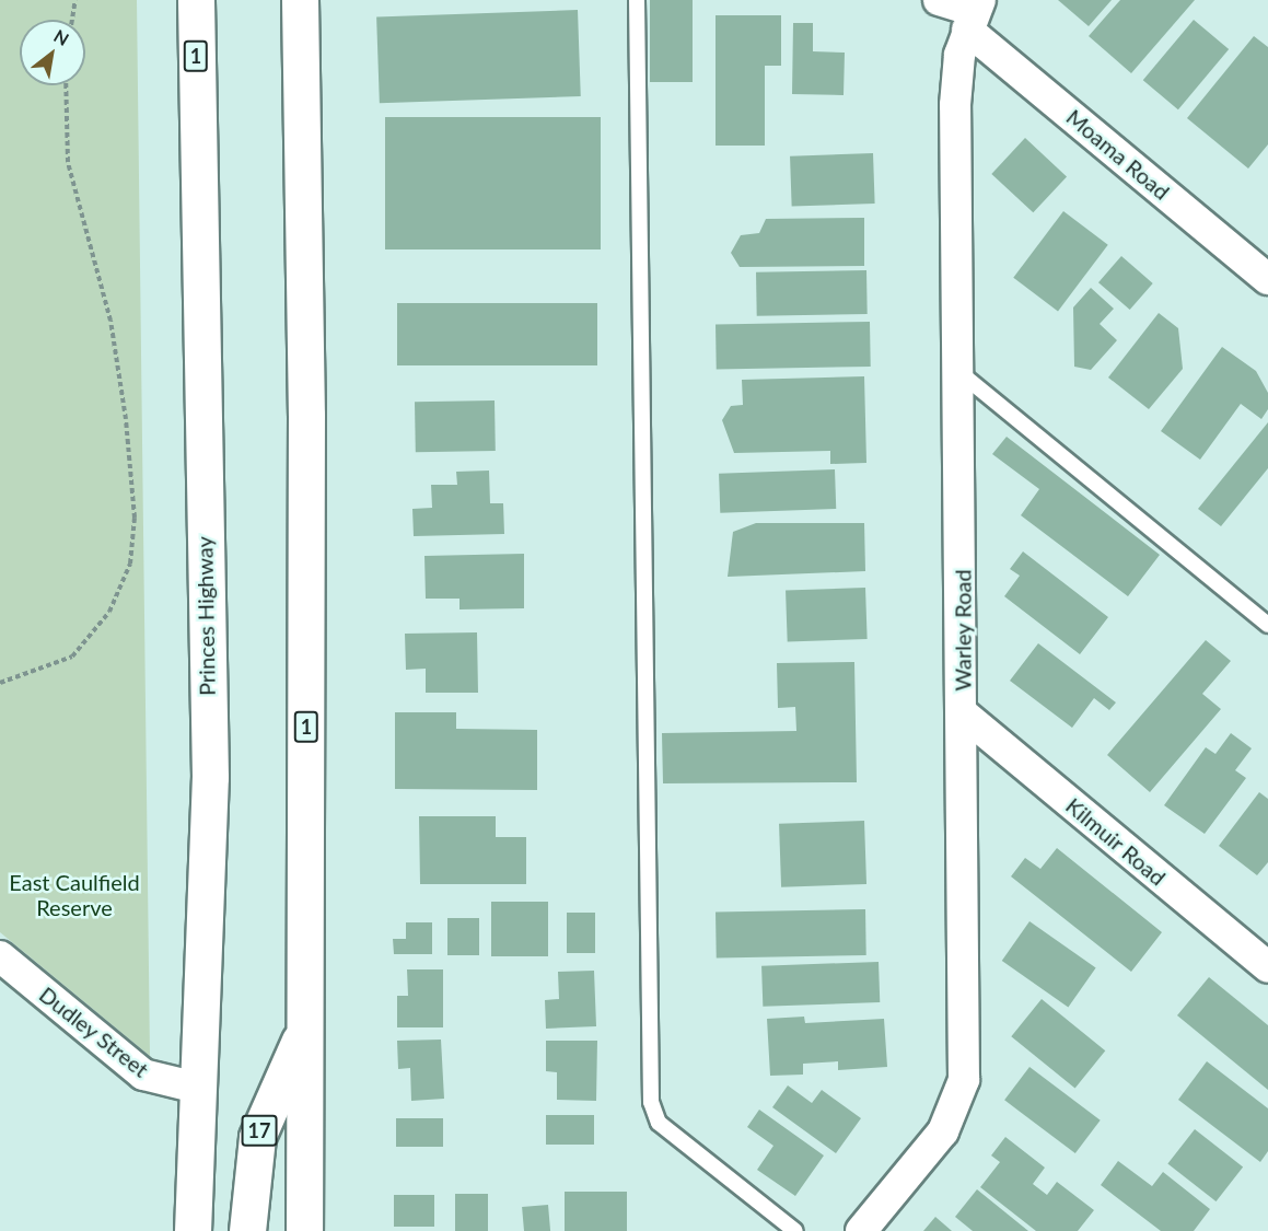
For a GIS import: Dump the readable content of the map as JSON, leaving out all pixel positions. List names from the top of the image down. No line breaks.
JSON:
{"streets":{"highway":["1","Princes Highway","17"],"street":["Moama Road","Warley Road","Kilmuir Road","Dudley Street"]},"crossings":[["1","17"],["Moama Road","Warley Road"],["Princes Highway","Dudley Street"],["Warley Road","Kilmuir Road"]],"parks":["East Caulfield Reserve"],"north":"top right"}
